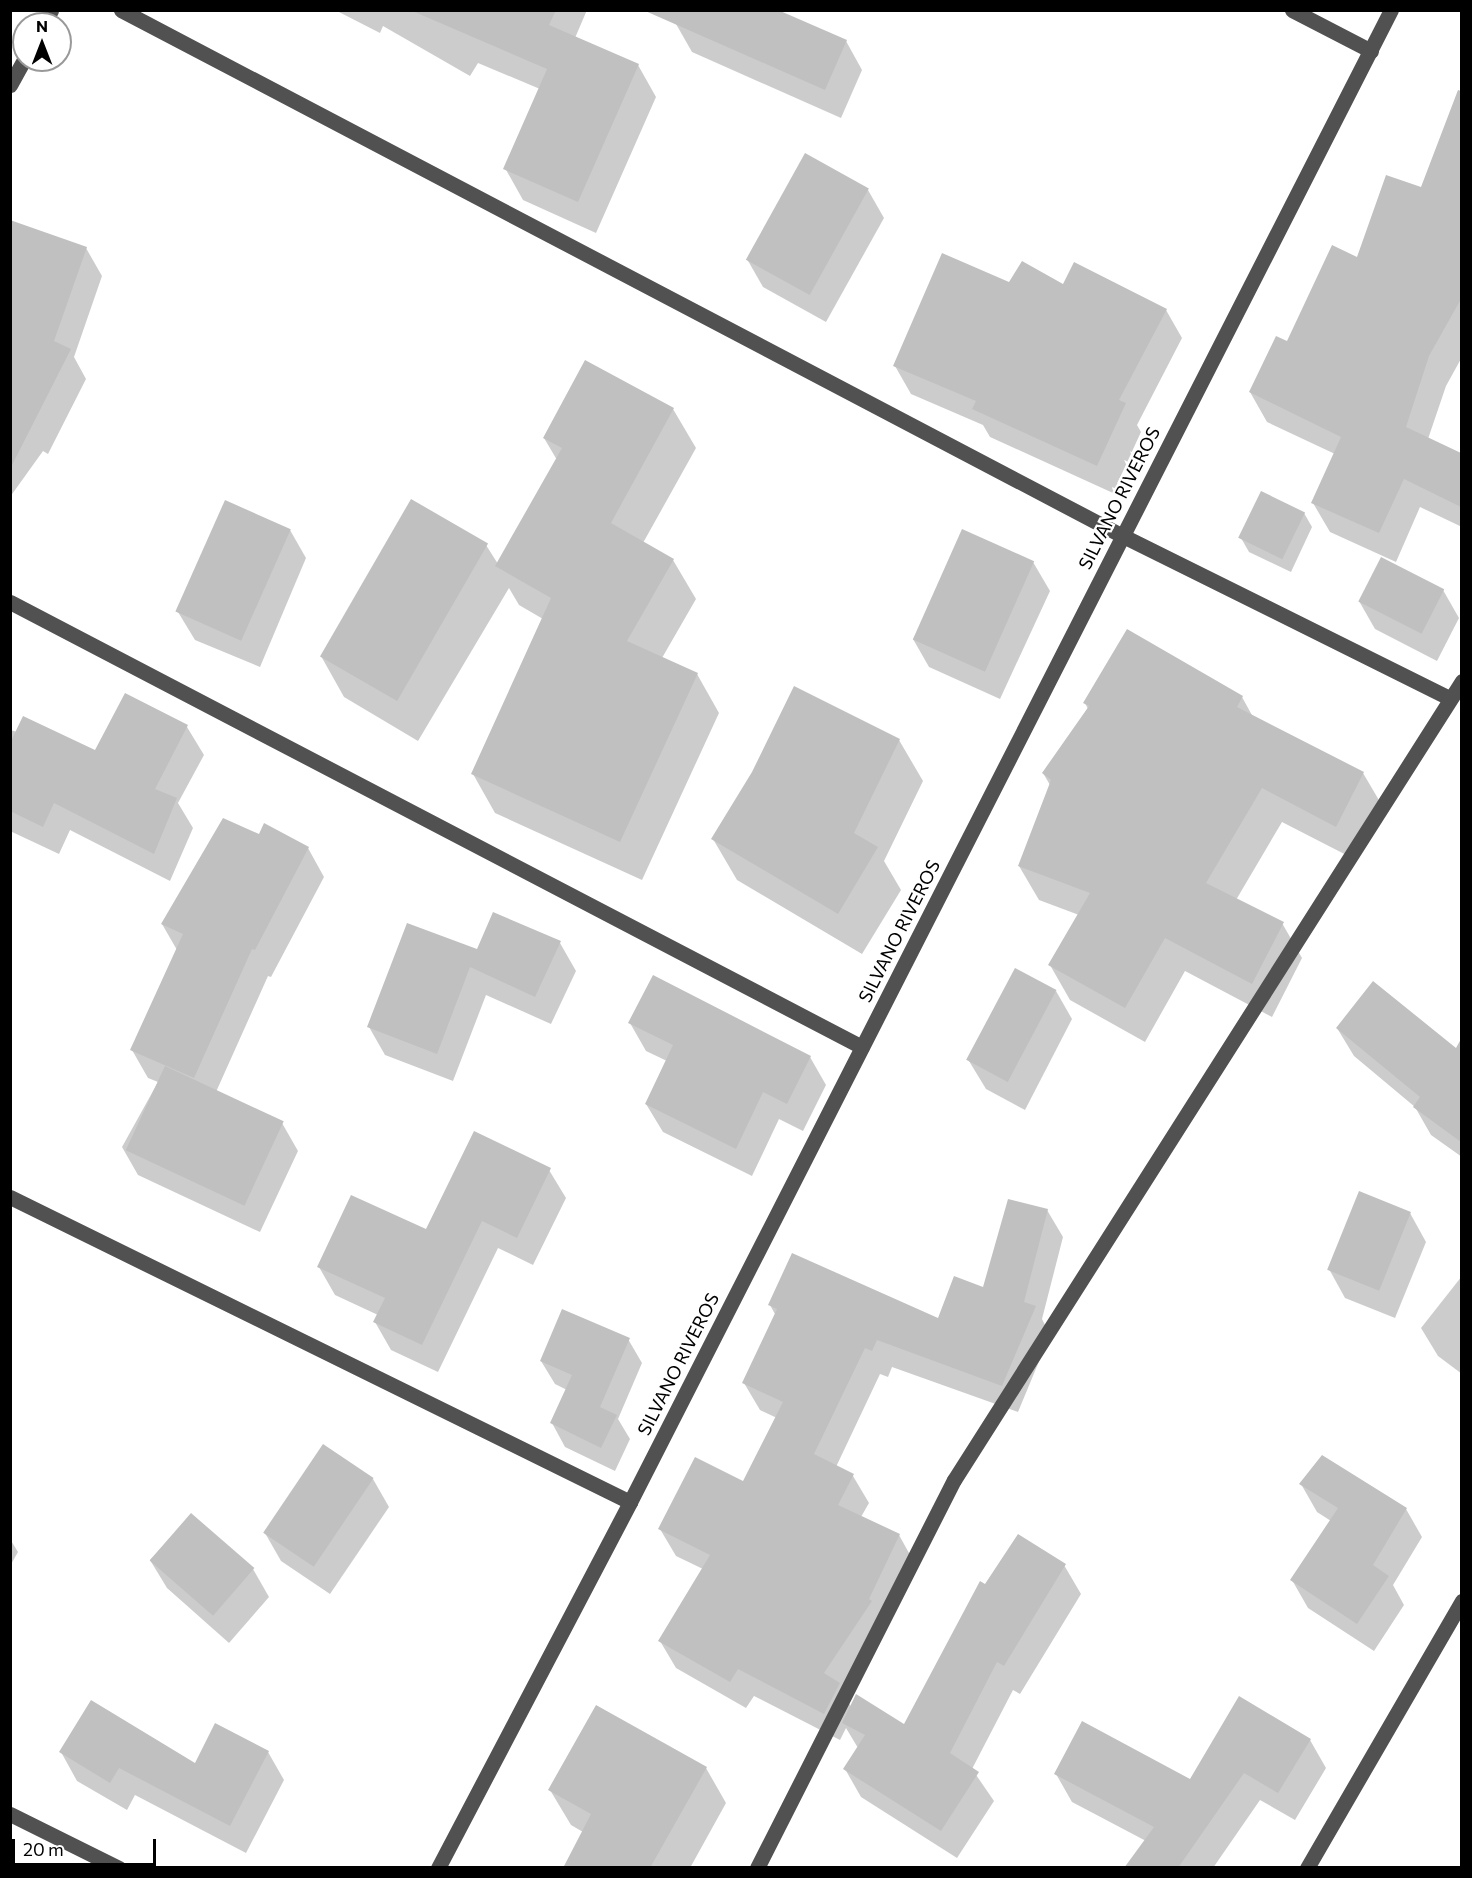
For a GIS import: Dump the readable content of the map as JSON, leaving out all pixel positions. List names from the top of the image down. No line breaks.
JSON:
{"streets":{"street":["SILVANO RIVEROS"]},"scale_bar":"20 m","north":"top"}
